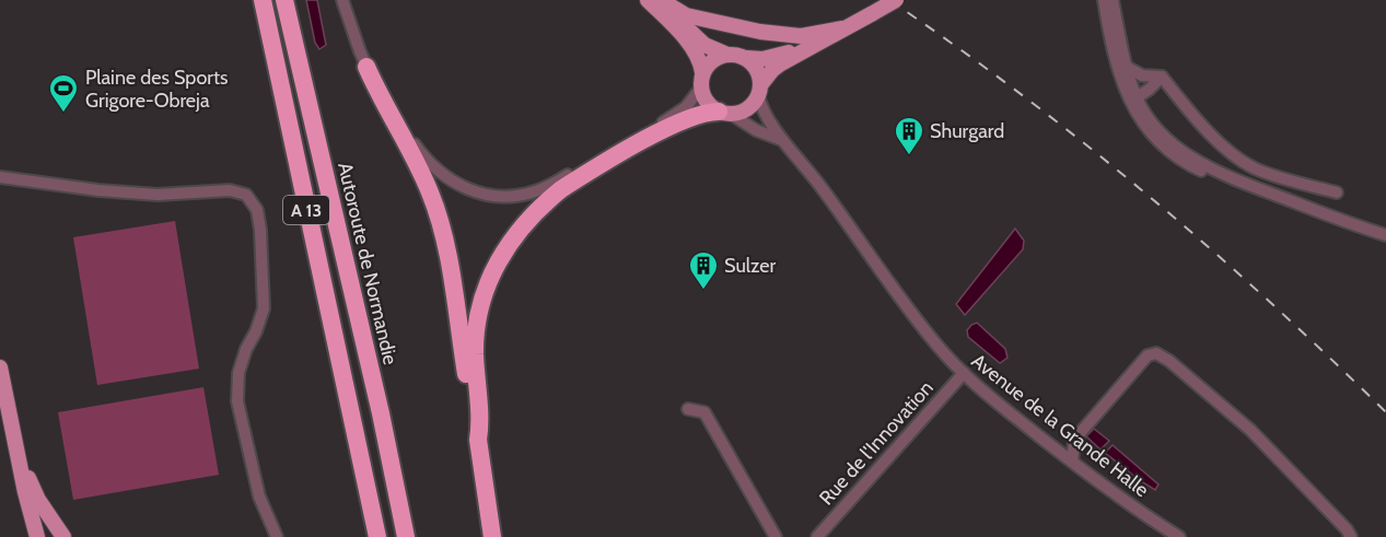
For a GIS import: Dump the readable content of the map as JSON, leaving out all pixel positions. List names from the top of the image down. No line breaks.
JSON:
{"streets":{"highway":["A 13","Autoroute de Normandie"],"street":["Avenue de la Grande Halle","Rue de l'Innovation"]},"crossings":[["Avenue de la Grande Halle","Rue de l'Innovation"]],"places":{"sports":["Plaine des Sports Grigore-Obreja"],"building":["Shurgard","Sulzer"]}}
